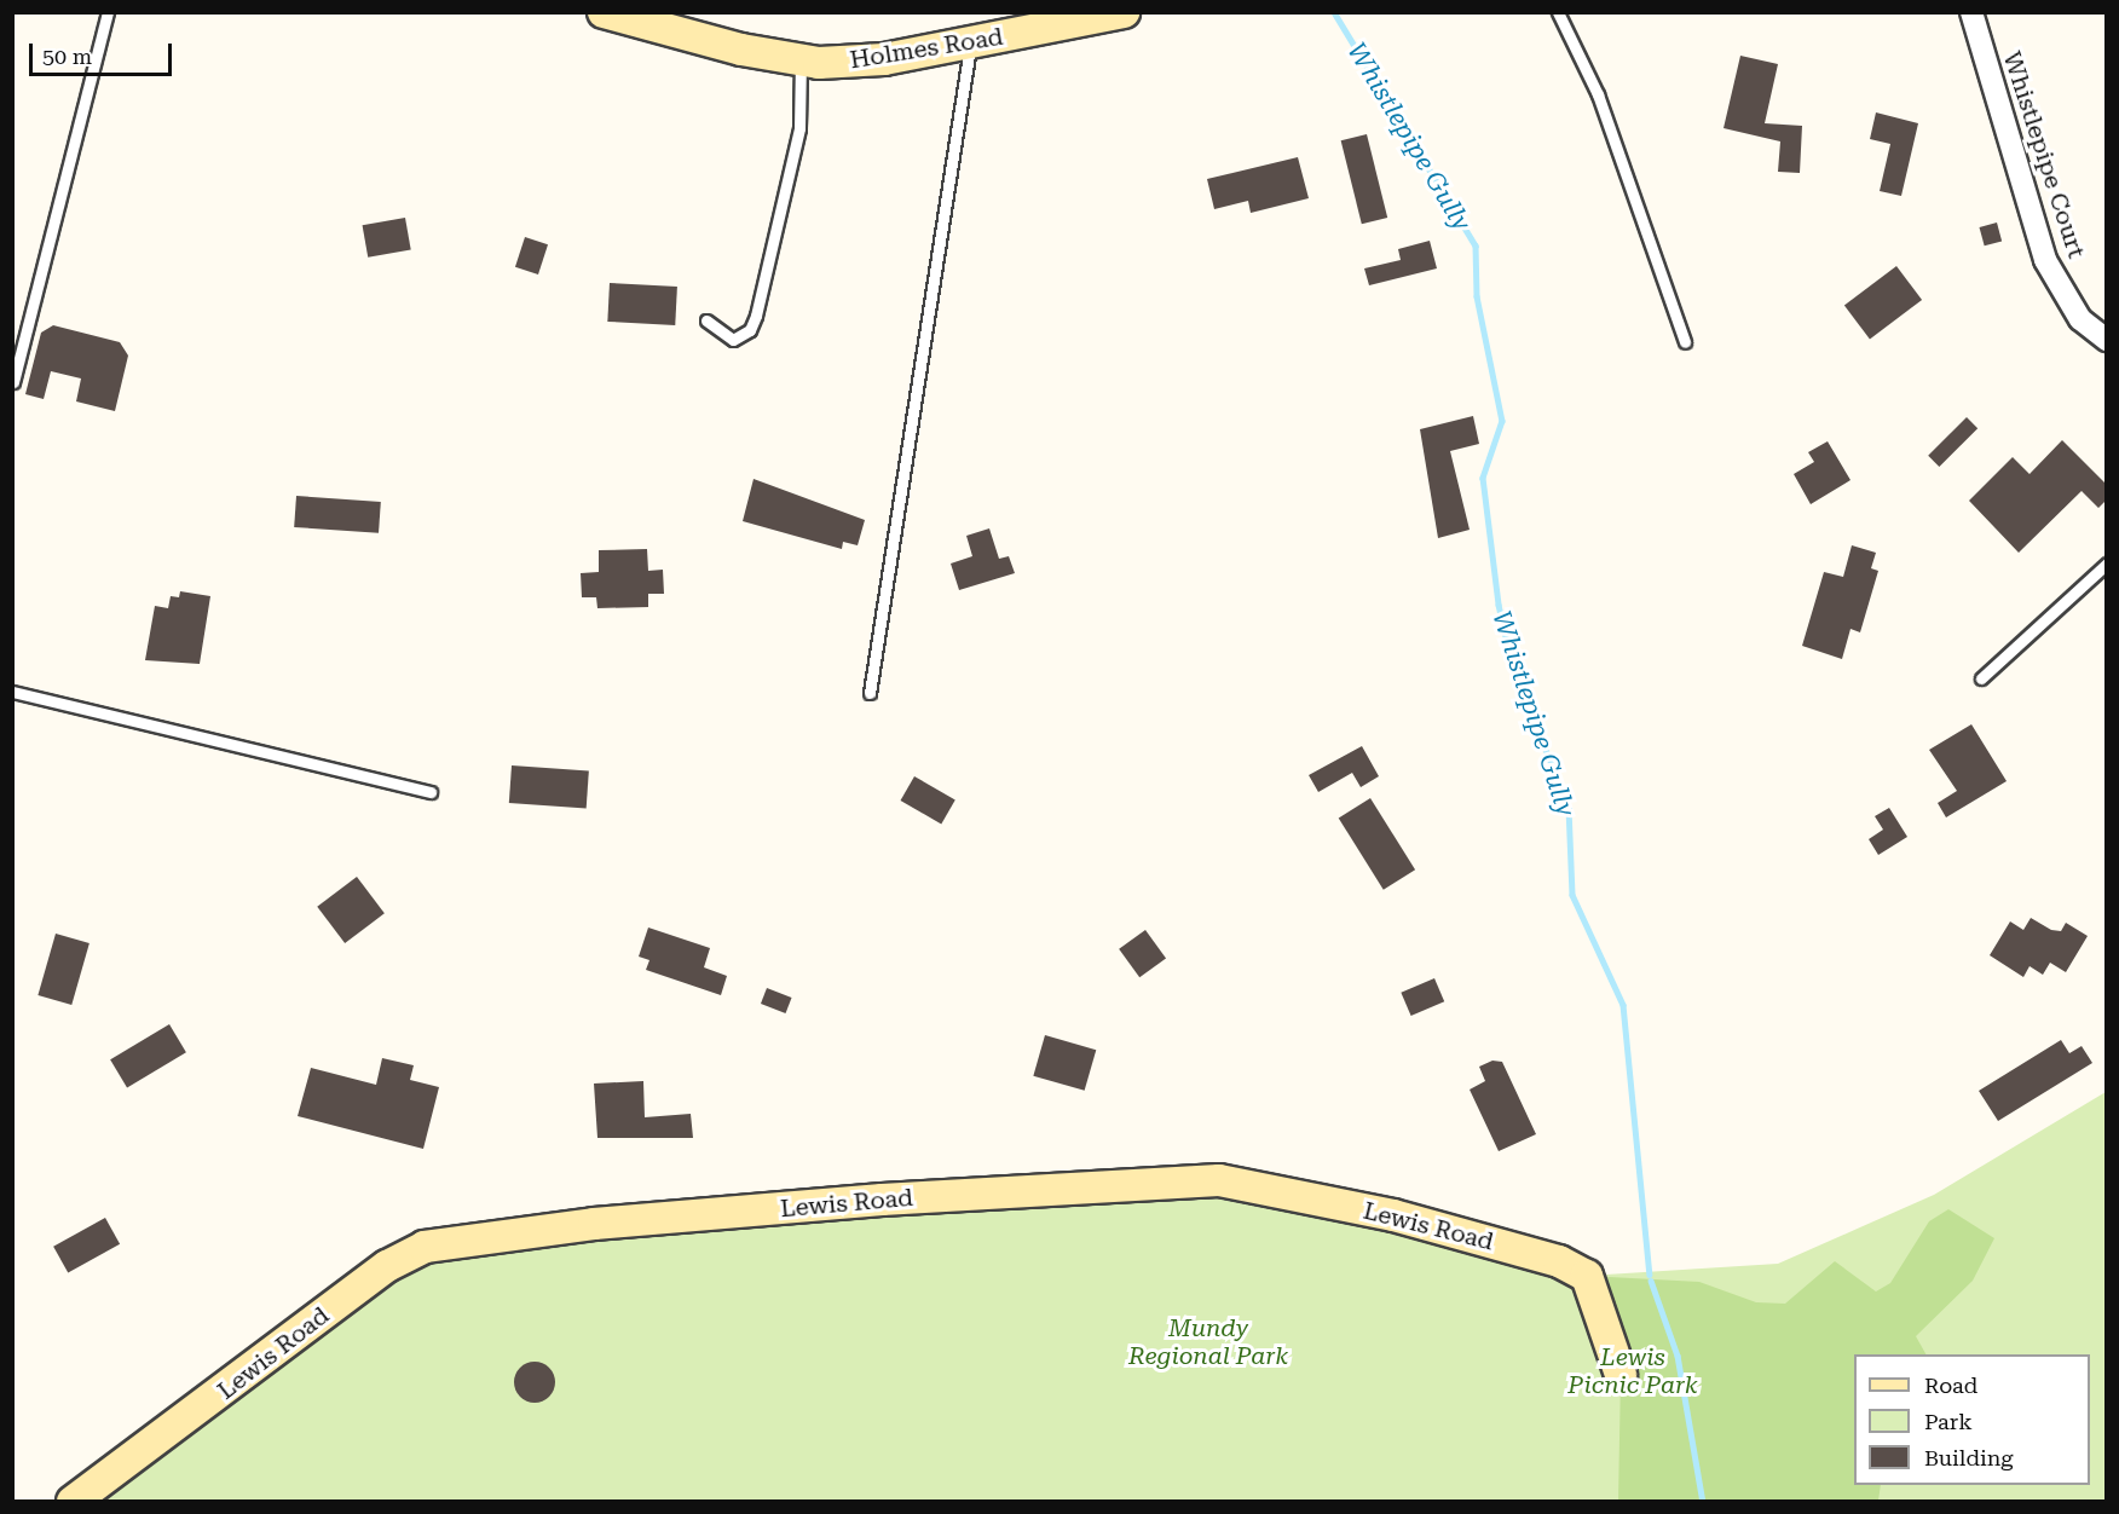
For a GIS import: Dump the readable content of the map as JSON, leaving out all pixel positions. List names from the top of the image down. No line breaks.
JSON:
{"streets":{"street":["Holmes Road","Whistlepipe Court","Lewis Road"]},"water":["Whistlepipe Gully"],"parks":["Mundy Regional Park","Lewis Picnic Park"],"legend":["Road","Park","Building"],"scale_bar":"50 m"}
